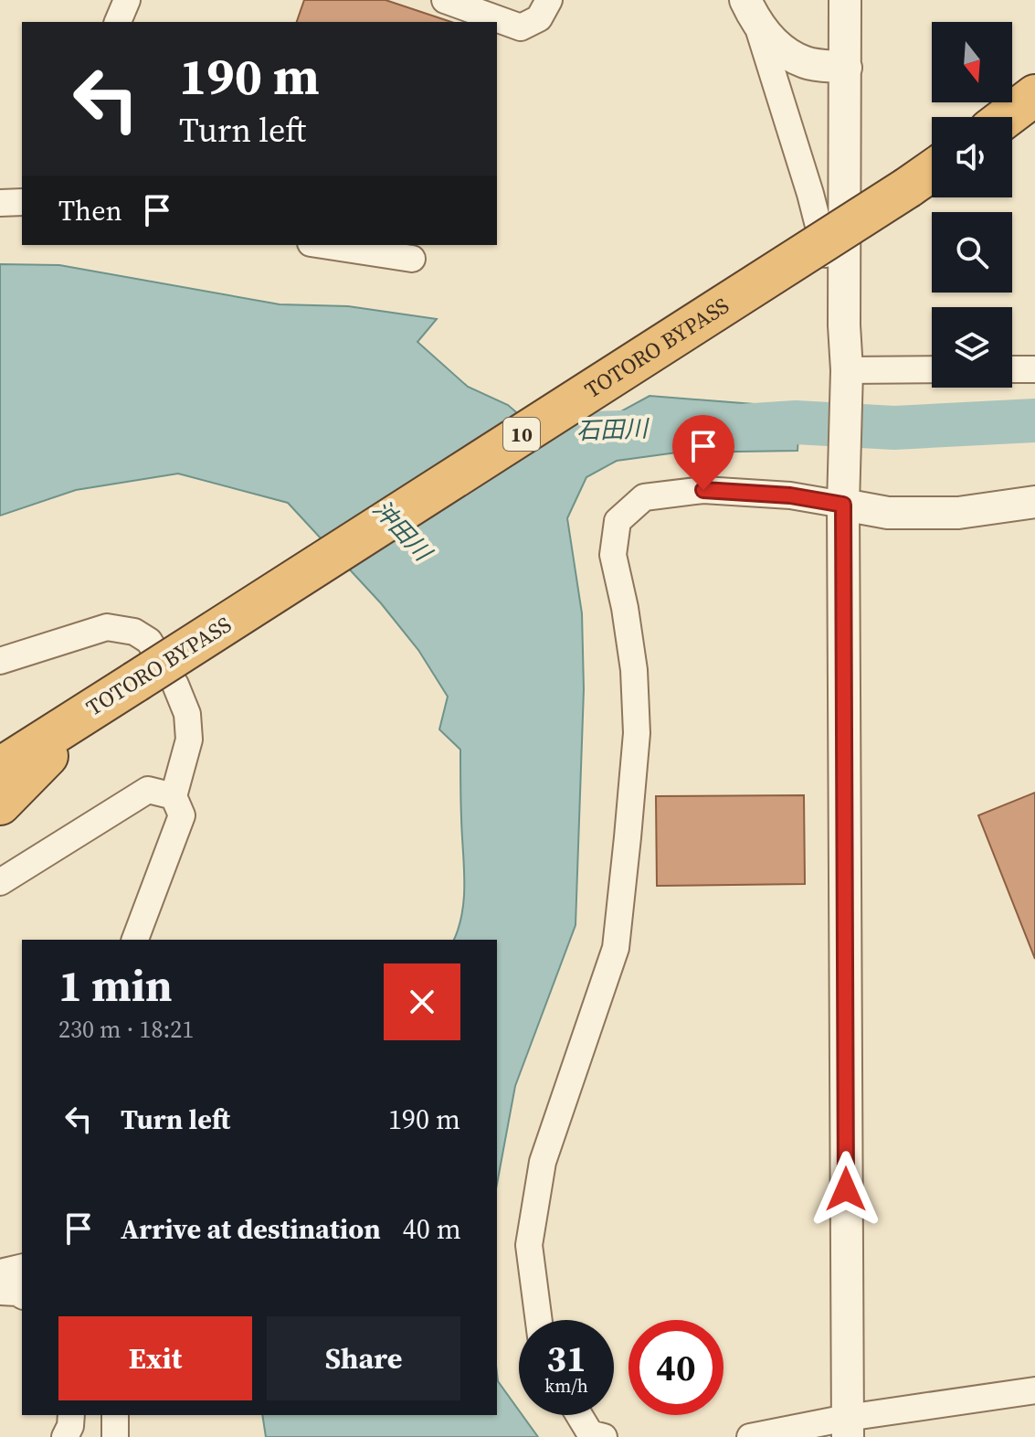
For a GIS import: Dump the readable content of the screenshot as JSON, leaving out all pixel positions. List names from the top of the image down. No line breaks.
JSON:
{"streets":{"highway":["TOTORO BYPASS","10"]},"water":["石田川","沖田川"],"north":"bottom","page":{"turn":["190 m","Turn left"],"then":"Then","heading":["1 min","230 m · 18:21"],"list":[{"name":"Turn left","value":"190 m"},{"name":"Arrive at destination","value":"40 m"}],"buttons":["Exit","Share"],"speed":"31 km/h","limit":"40"}}
